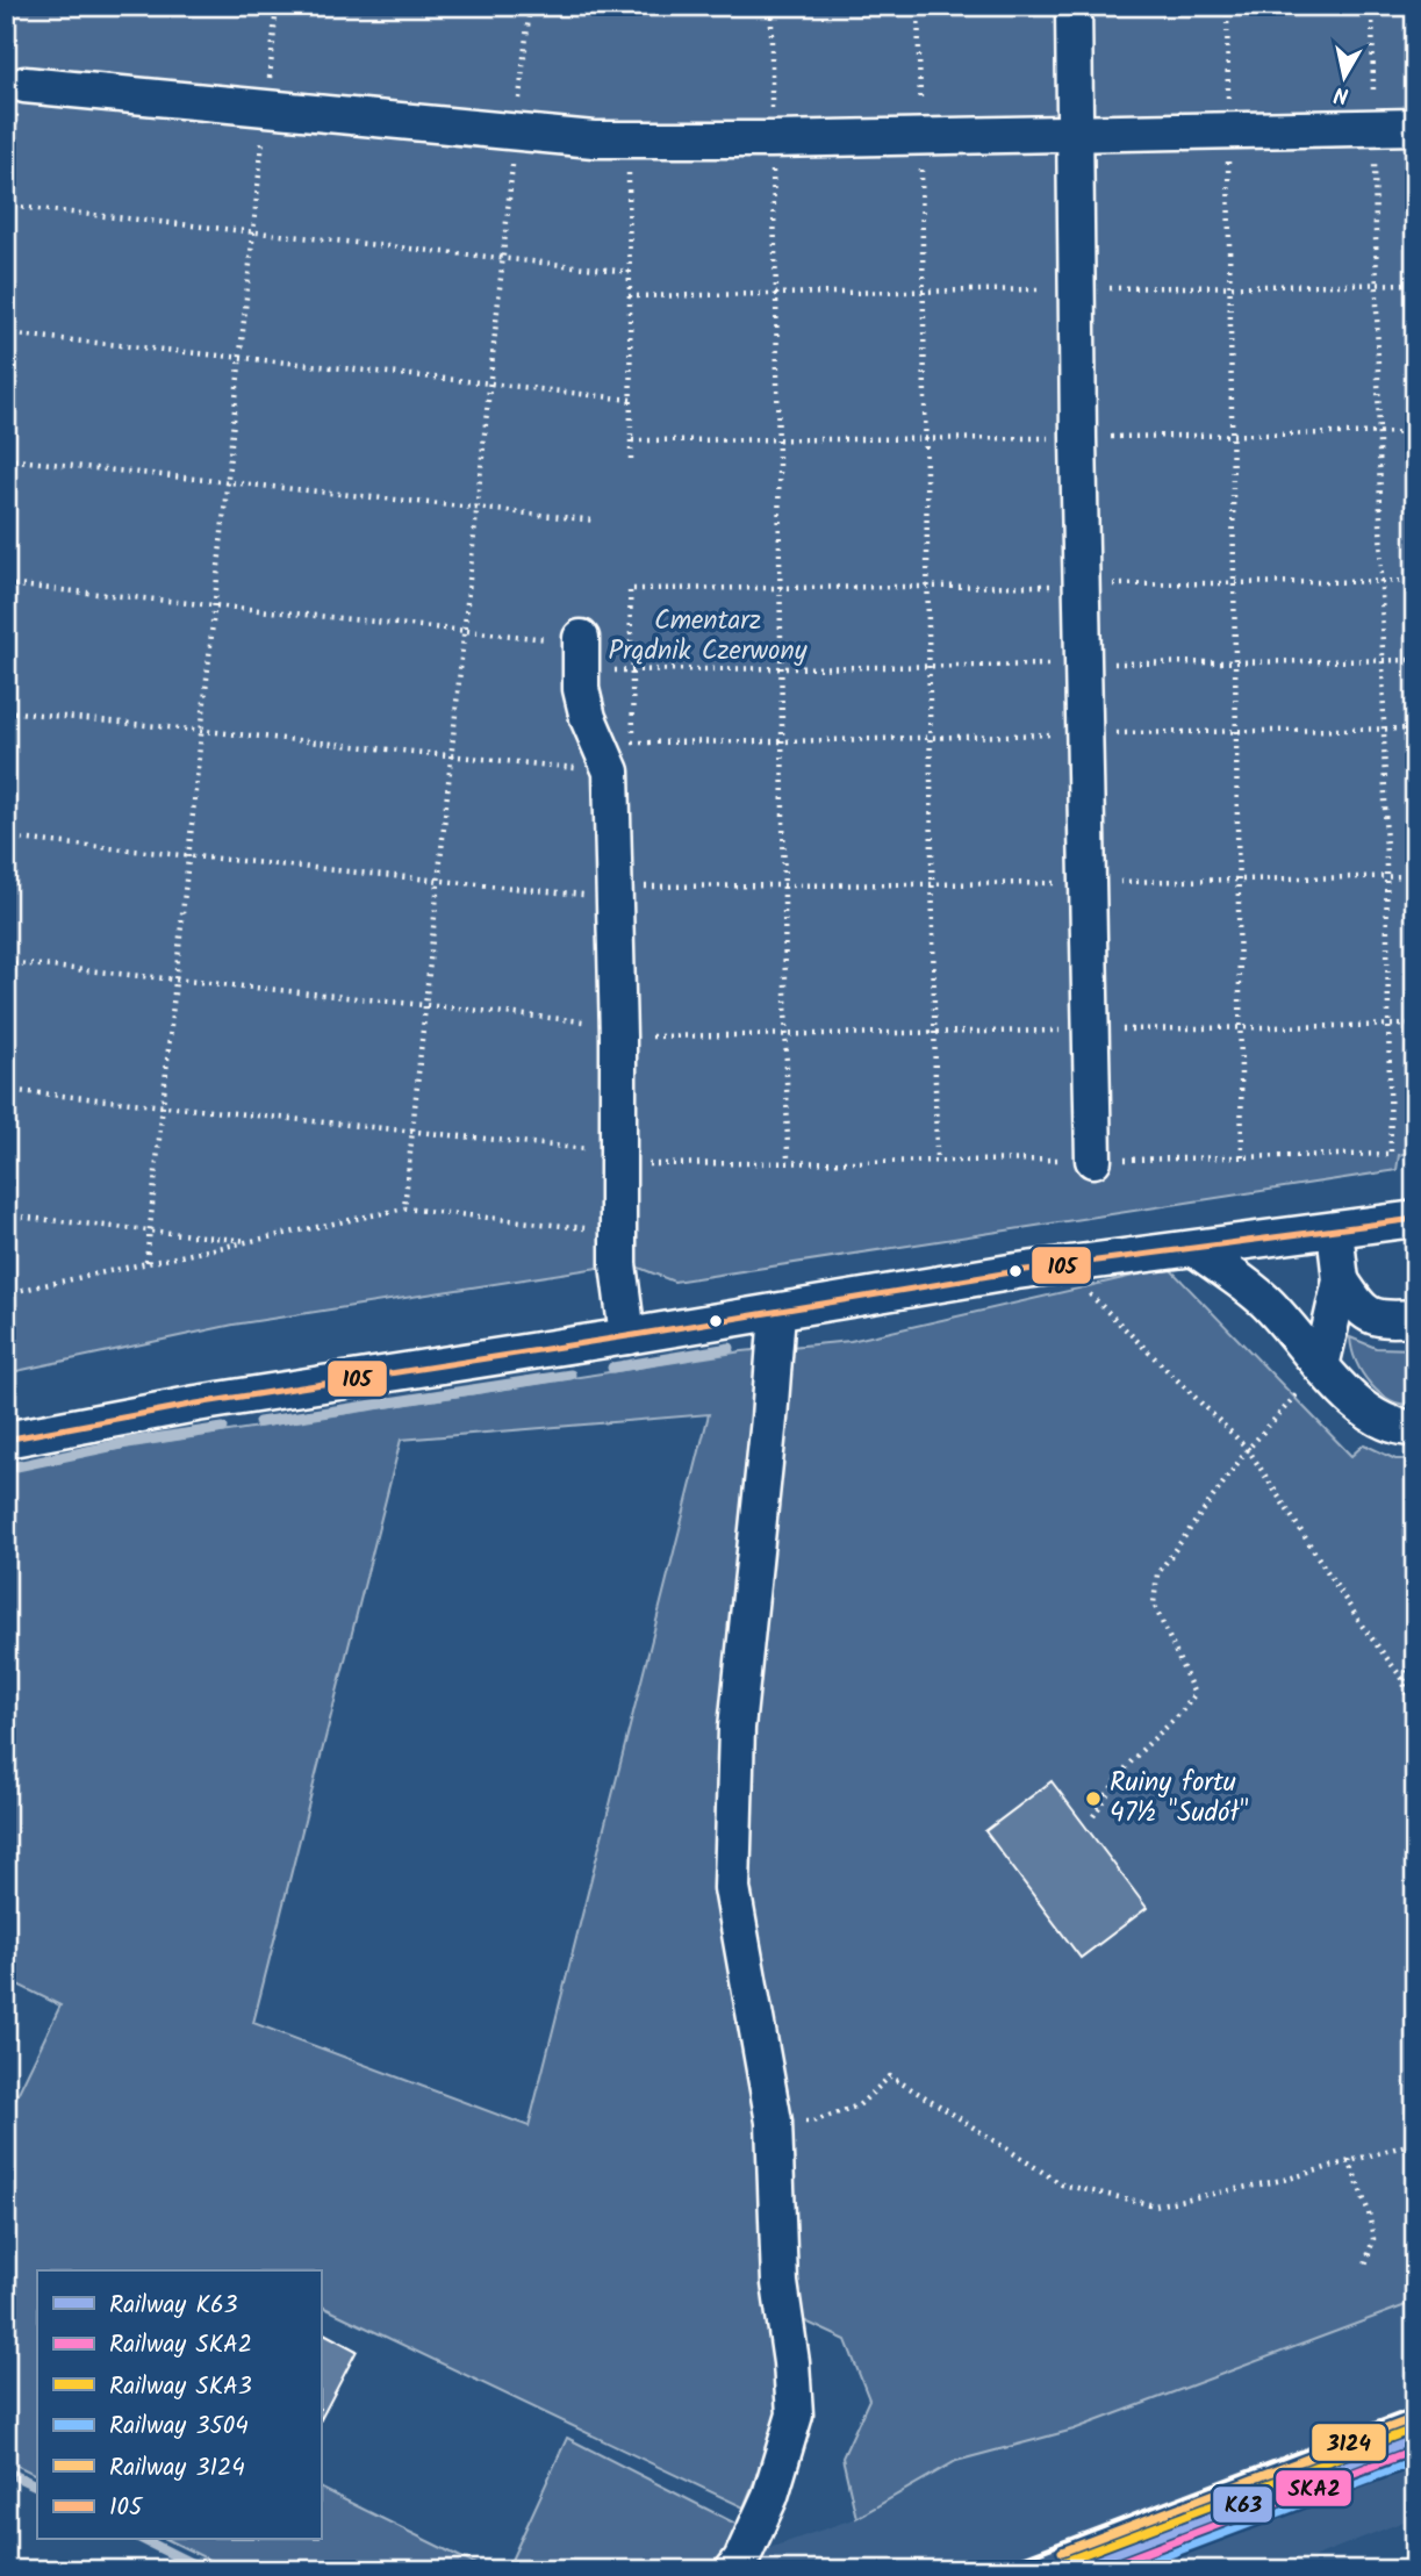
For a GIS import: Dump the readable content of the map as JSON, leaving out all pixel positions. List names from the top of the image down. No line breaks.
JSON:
{"parks":["Cmentarz Prądnik Czerwony"],"places":["Ruiny fortu 47½ \"Sudół\""],"lines":["transit line 105","rail line 3124","rail line SKA3","rail line K63","rail line SKA2","rail line 3504"],"legend":["Railway K63","Railway SKA2","Railway SKA3","Railway 3504","Railway 3124","105"],"north":"bottom"}
